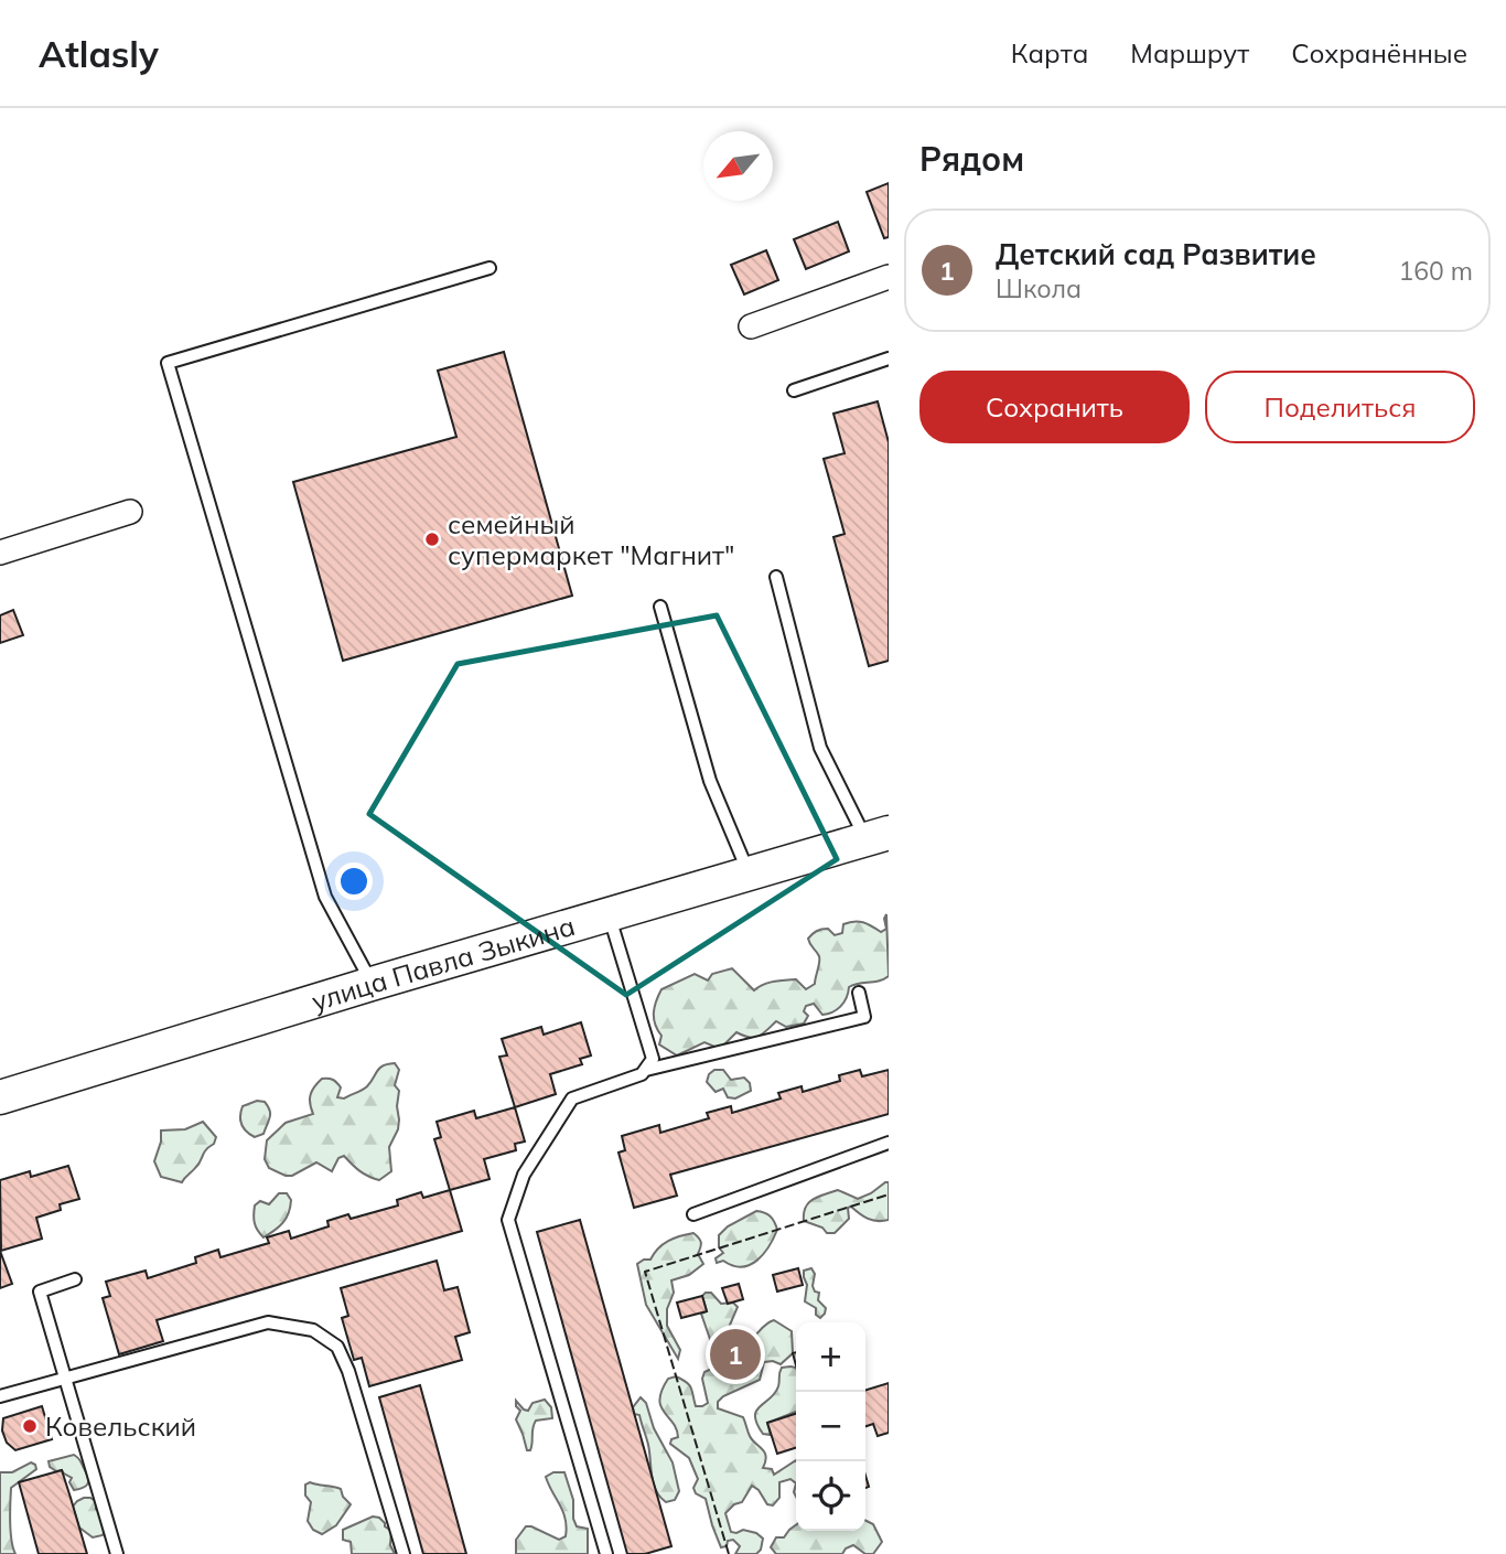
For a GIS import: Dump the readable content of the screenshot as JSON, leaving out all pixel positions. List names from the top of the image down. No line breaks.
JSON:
{"streets":{"main road":["улица Павла Зыкина"]},"places":["семейный супермаркет \"Магнит\"","Ковельский"],"north":"bottom left","page":{"header":"Atlasly","nav":["Карта","Маршрут","Сохранённые"],"heading":"Рядом","list":[{"mark":"1","name":"Детский сад Развитие","note":"Школа","value":"160 m"}],"buttons":["Сохранить","Поделиться"],"map_buttons":["+","−"],"pins":"1"}}
